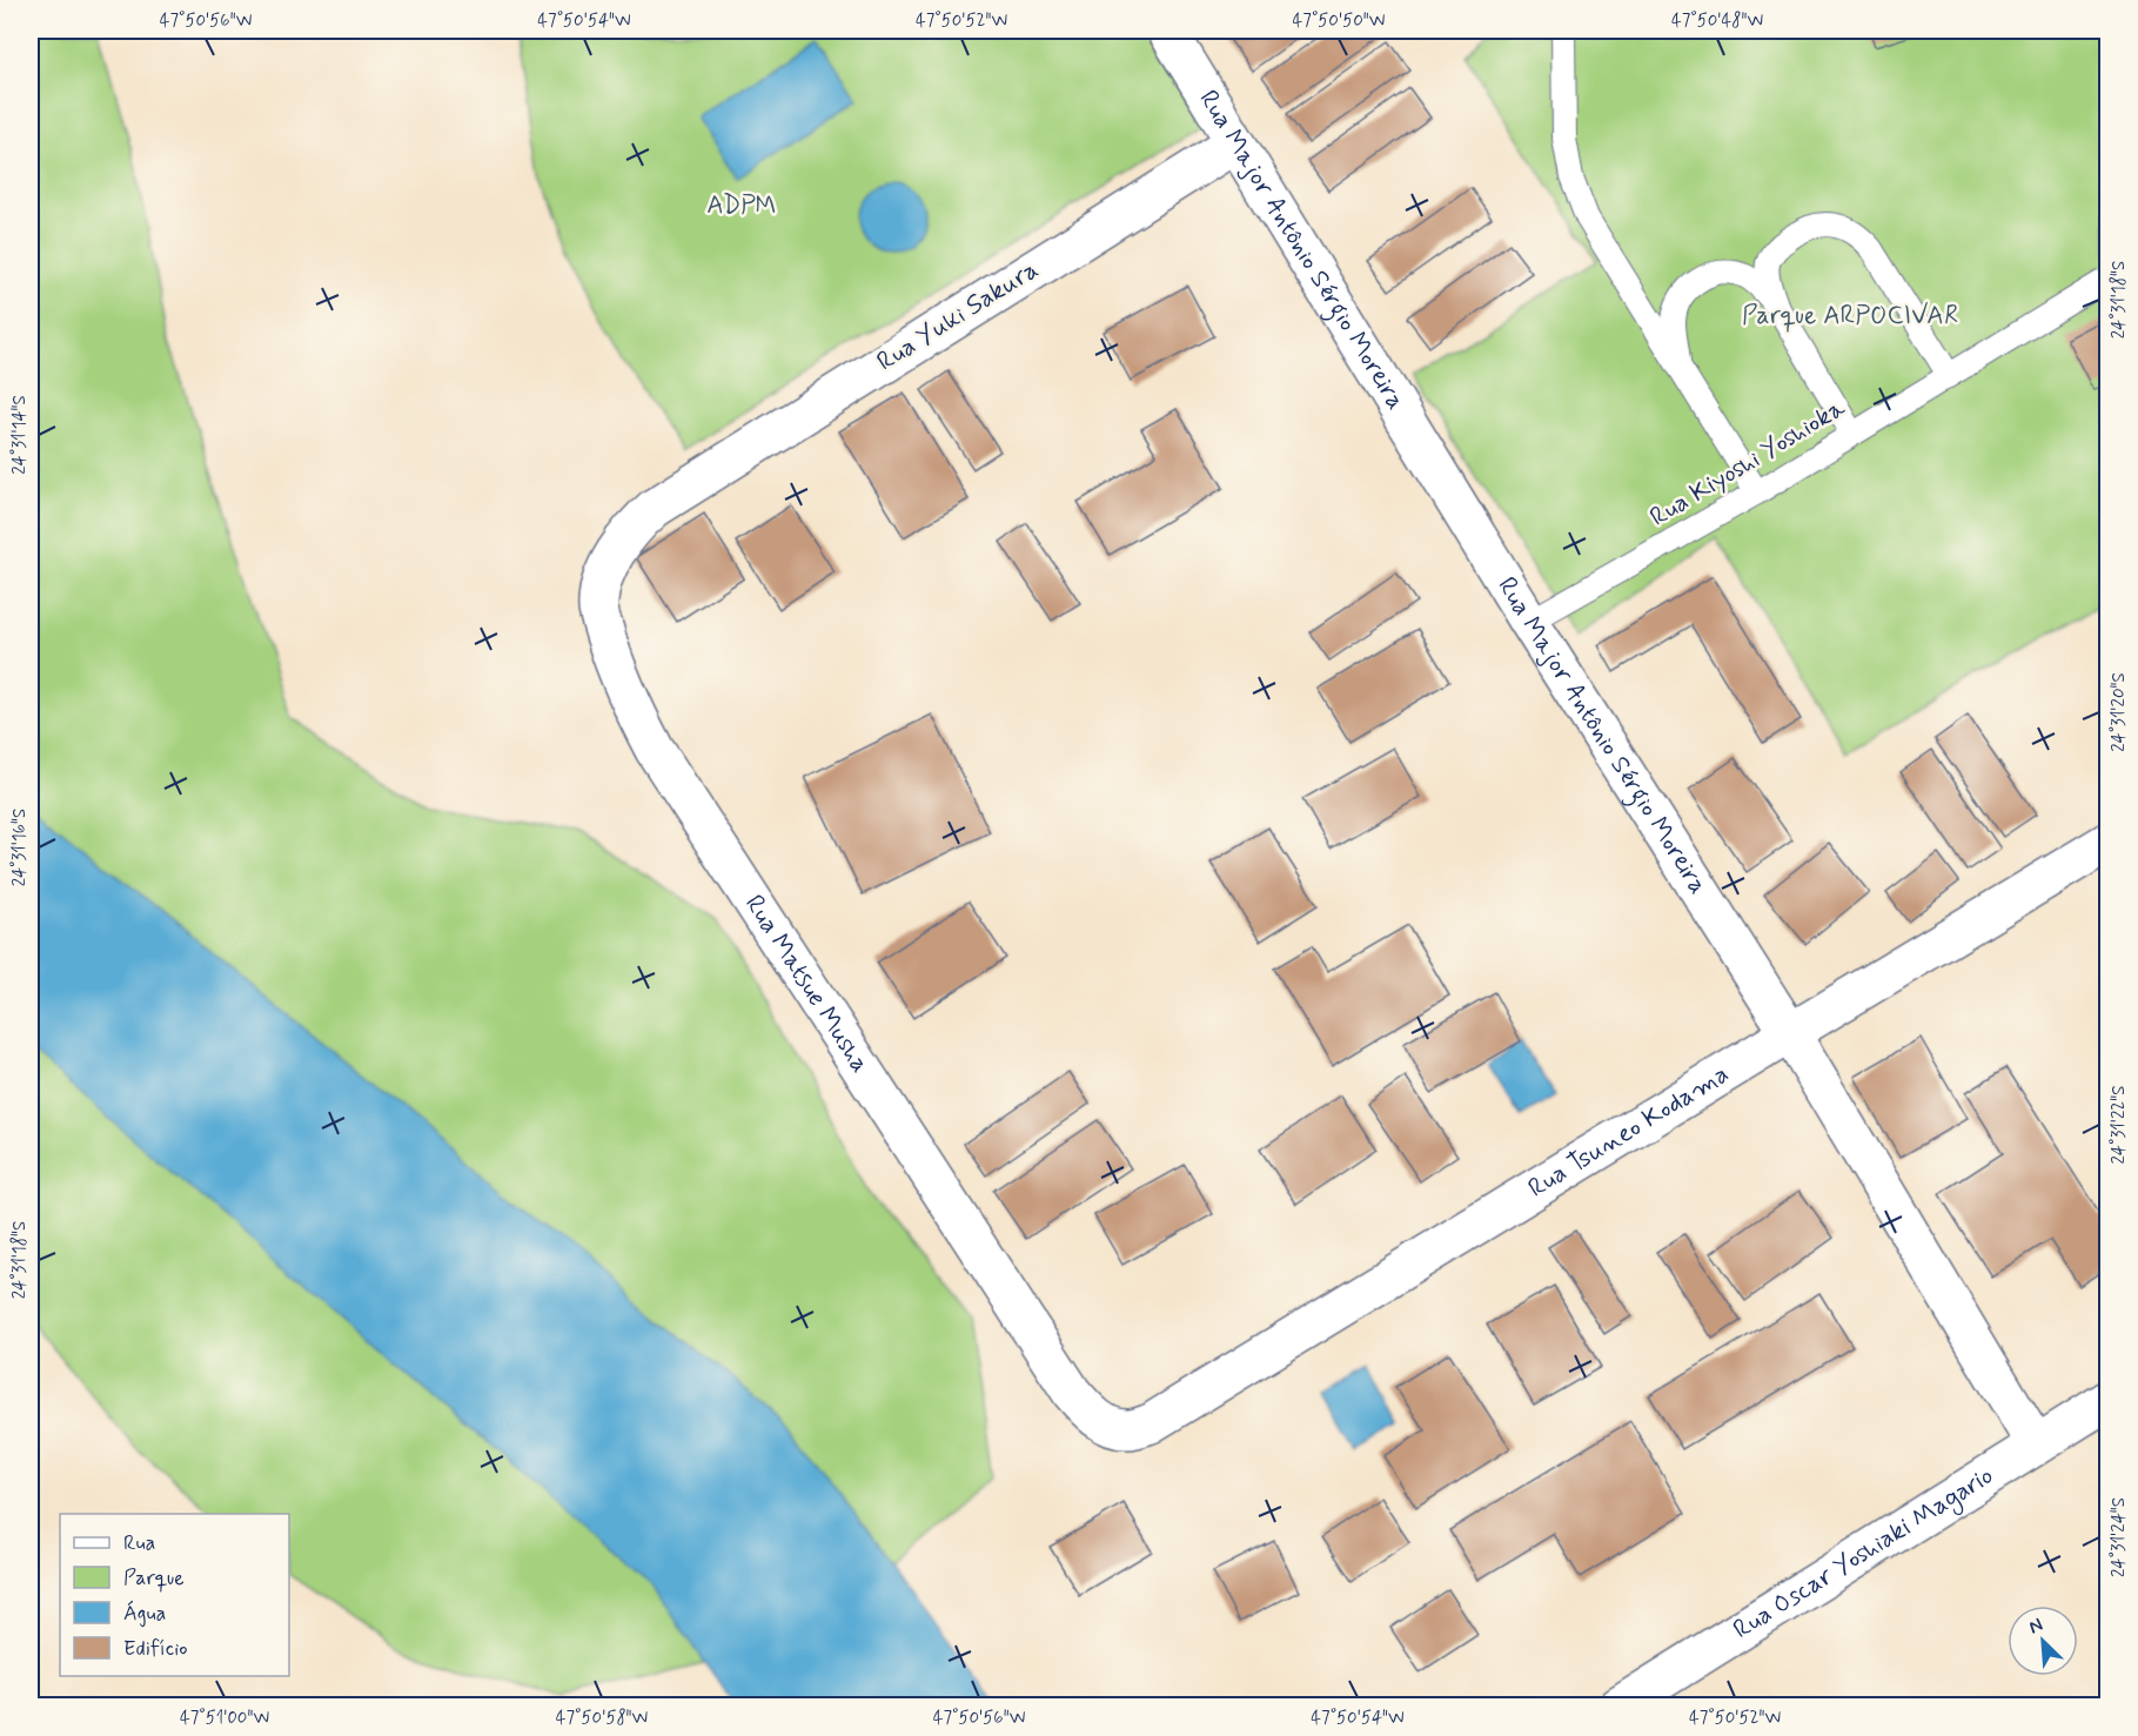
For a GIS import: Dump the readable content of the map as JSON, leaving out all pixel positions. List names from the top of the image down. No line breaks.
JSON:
{"streets":{"street":["Rua Major Antônio Sérgio Moreira","Rua Yuki Sakura","Rua Matsue Musha","Rua Tsuneo Kodama","Rua Oscar Yoshiaki Magario"],"lane":["Rua Kiyoshi Yoshioka"]},"crossings":[["Rua Major Antônio Sérgio Moreira","Rua Yuki Sakura"],["Rua Major Antônio Sérgio Moreira","Rua Kiyoshi Yoshioka"],["Rua Major Antônio Sérgio Moreira","Rua Tsuneo Kodama"],["Rua Major Antônio Sérgio Moreira","Rua Oscar Yoshiaki Magario"],["Rua Yuki Sakura","Rua Matsue Musha"],["Rua Matsue Musha","Rua Tsuneo Kodama"]],"parks":["ADPM","Parque ARPOCIVAR"],"legend":["Rua","Parque","Água","Edifício"],"north":"top left","coordinates":["47°50'56\"W","47°50'54\"W","47°50'52\"W","47°50'50\"W","47°50'48\"W","24°31'18\"S","24°31'14\"S","24°31'20\"S","24°31'16\"S","24°31'22\"S","24°31'24\"S","47°51'00\"W","47°50'58\"W"]}
